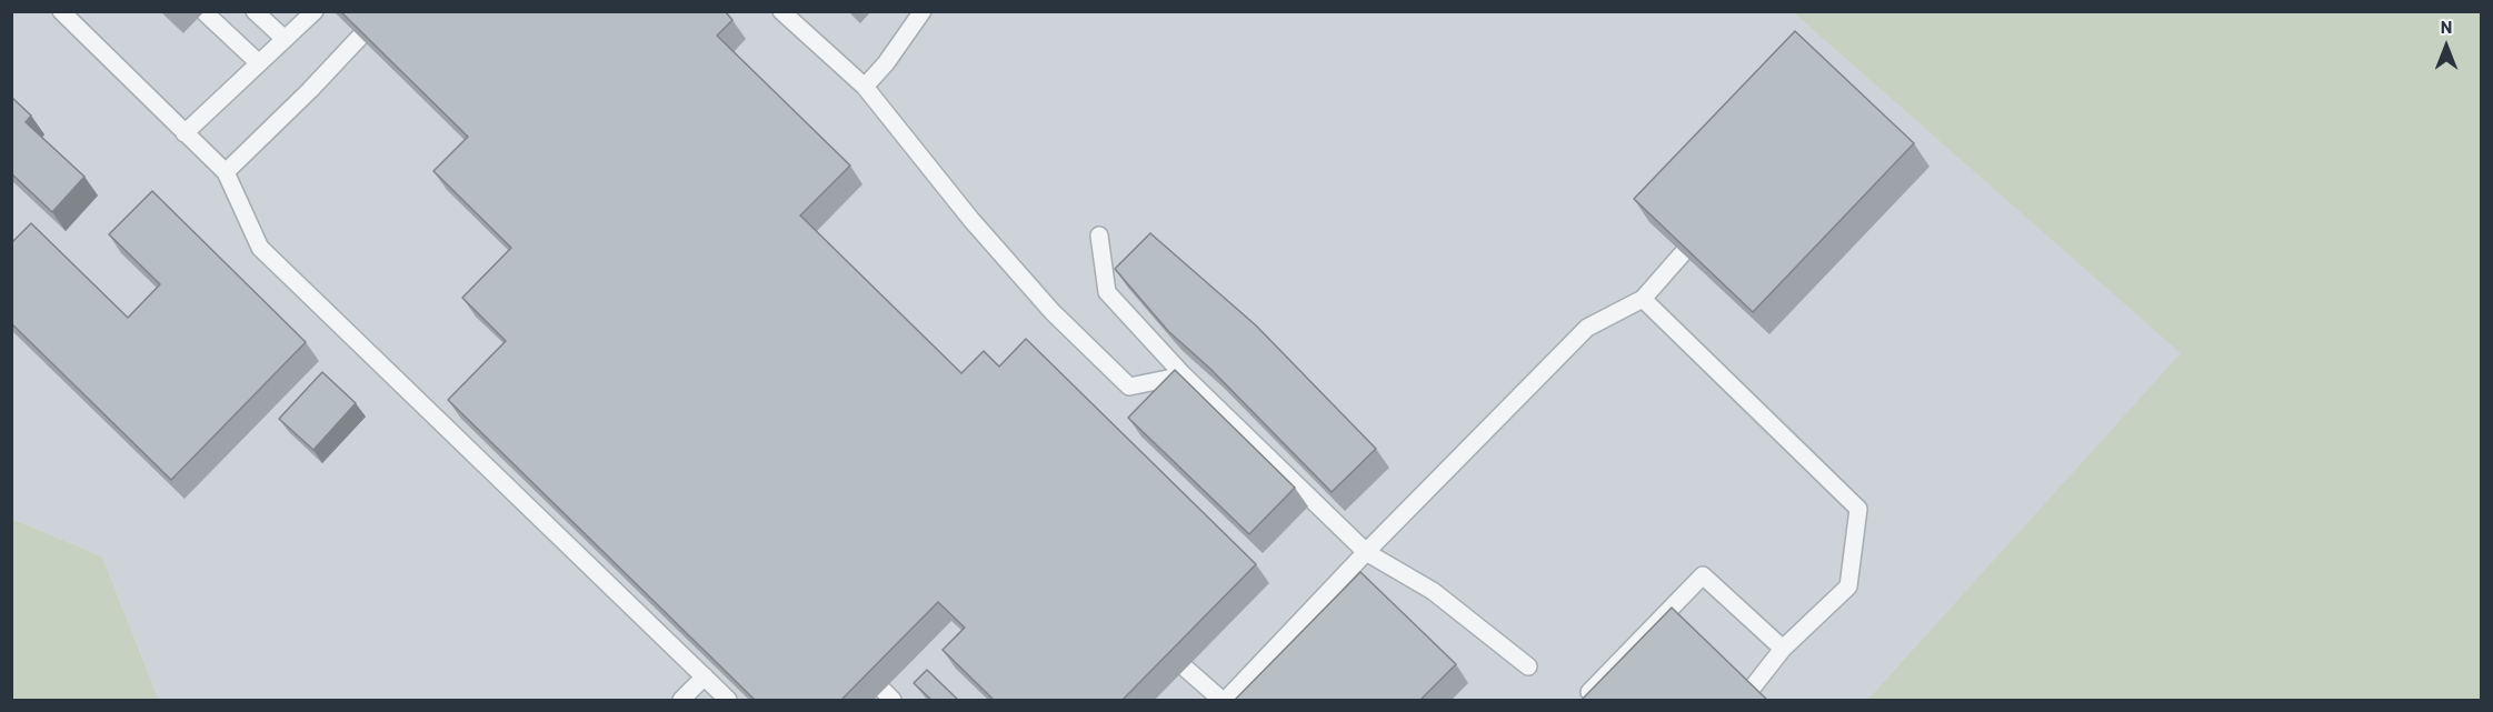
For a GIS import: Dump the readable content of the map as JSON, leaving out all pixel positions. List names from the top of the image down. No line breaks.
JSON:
{"north":"top"}
